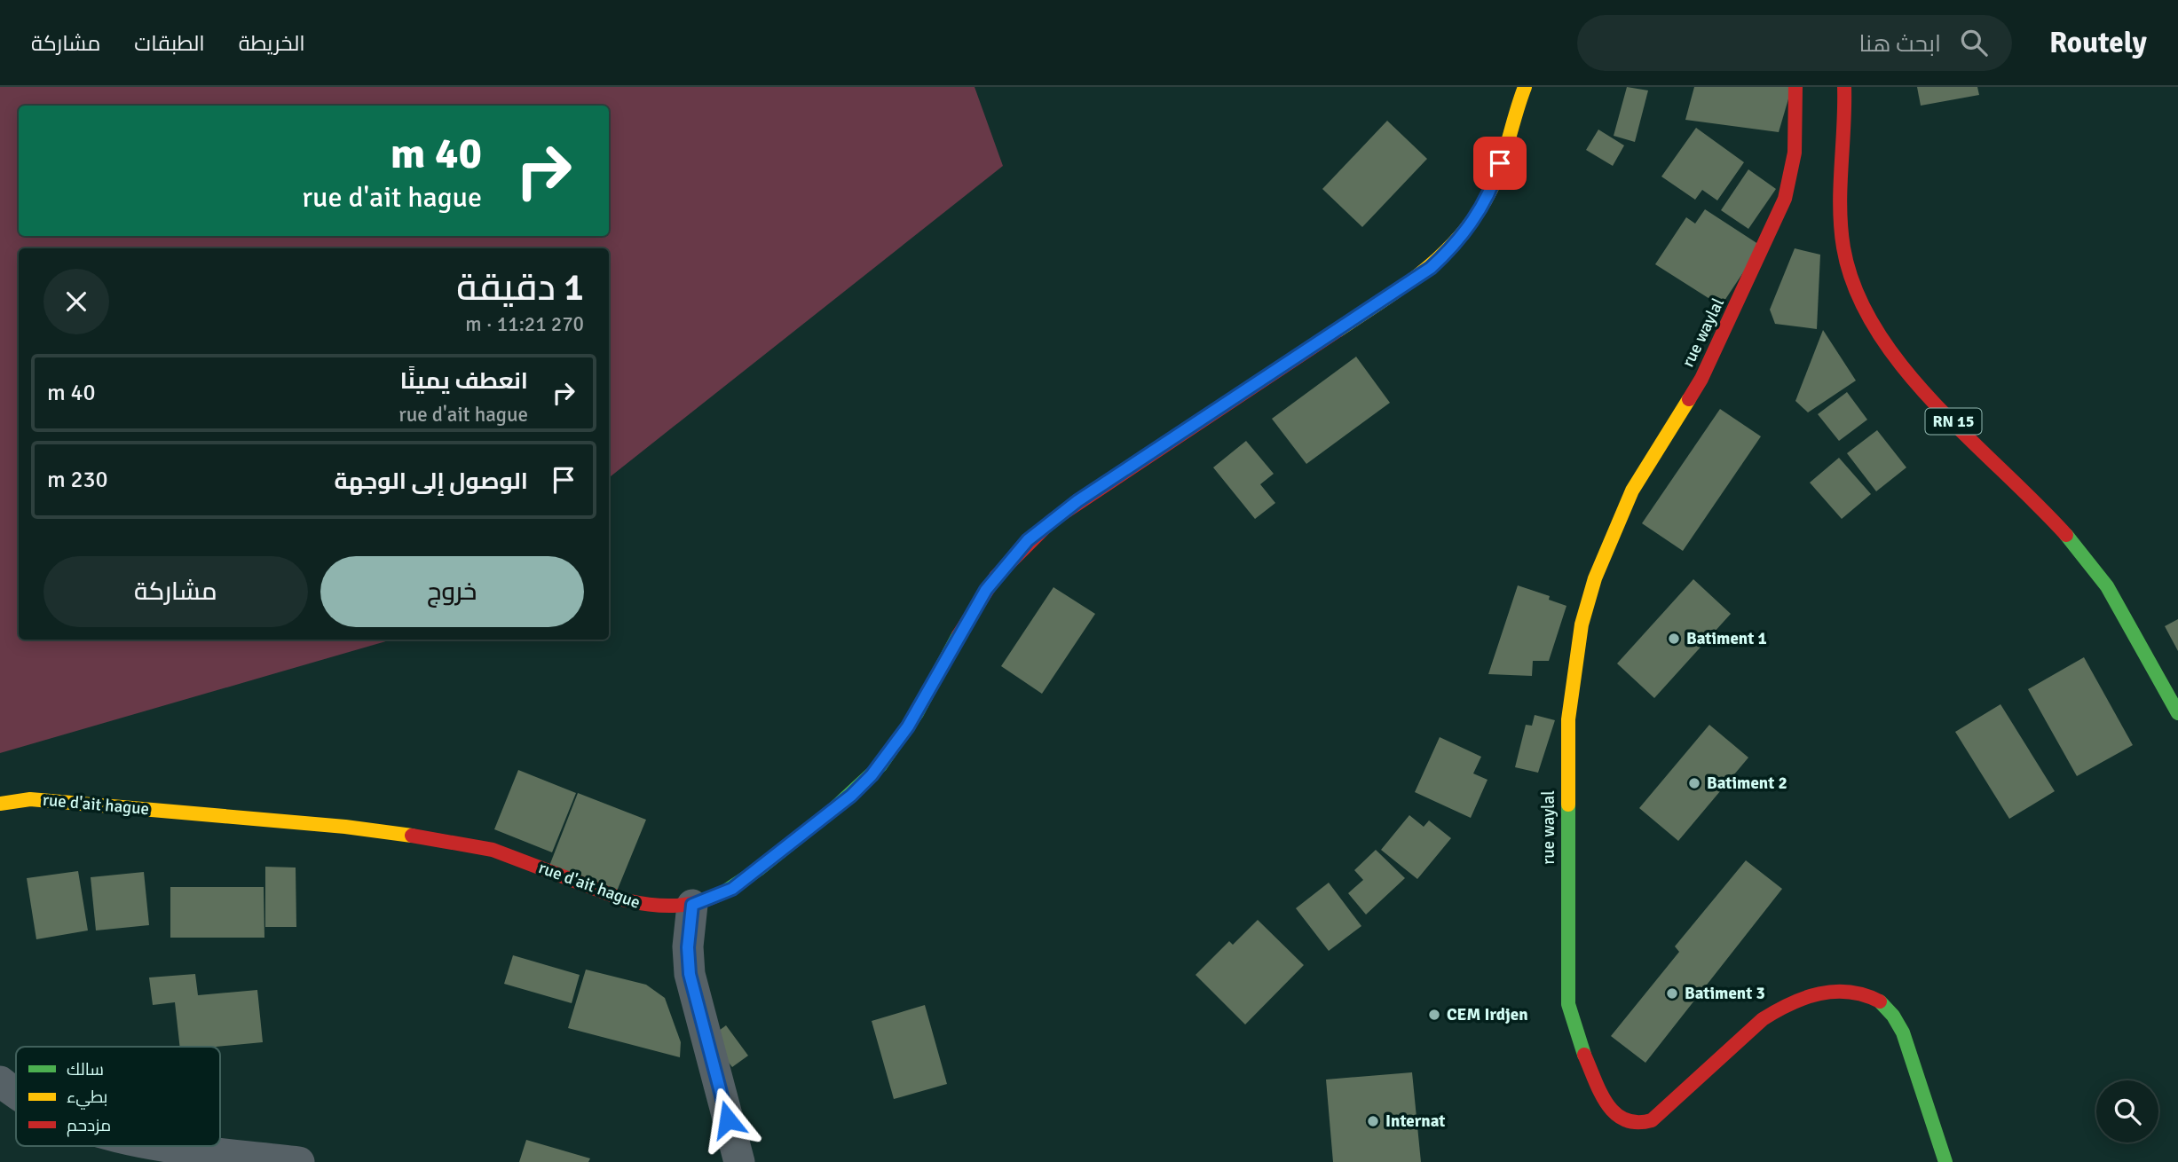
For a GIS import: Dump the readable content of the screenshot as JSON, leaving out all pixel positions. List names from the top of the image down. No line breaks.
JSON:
{"streets":{"street":["rue waylal","RN 15","rue d'ait hague"]},"places":["Batiment 1","Batiment 2","Batiment 3","CEM Irdjen","Internat"],"legend":["سالك","بطيء","مزدحم"],"page":{"header":"Routely","search":"ابحث هنا","nav":["الخريطة","الطبقات","مشاركة"],"turn":["40 m","rue d'ait hague"],"heading":["1 دقيقة","270 m · 11:21"],"list":[{"name":"انعطف يمينًا","note":"rue d'ait hague","value":"40 m"},{"name":"الوصول إلى الوجهة","value":"230 m"}],"buttons":["خروج","مشاركة"]}}
